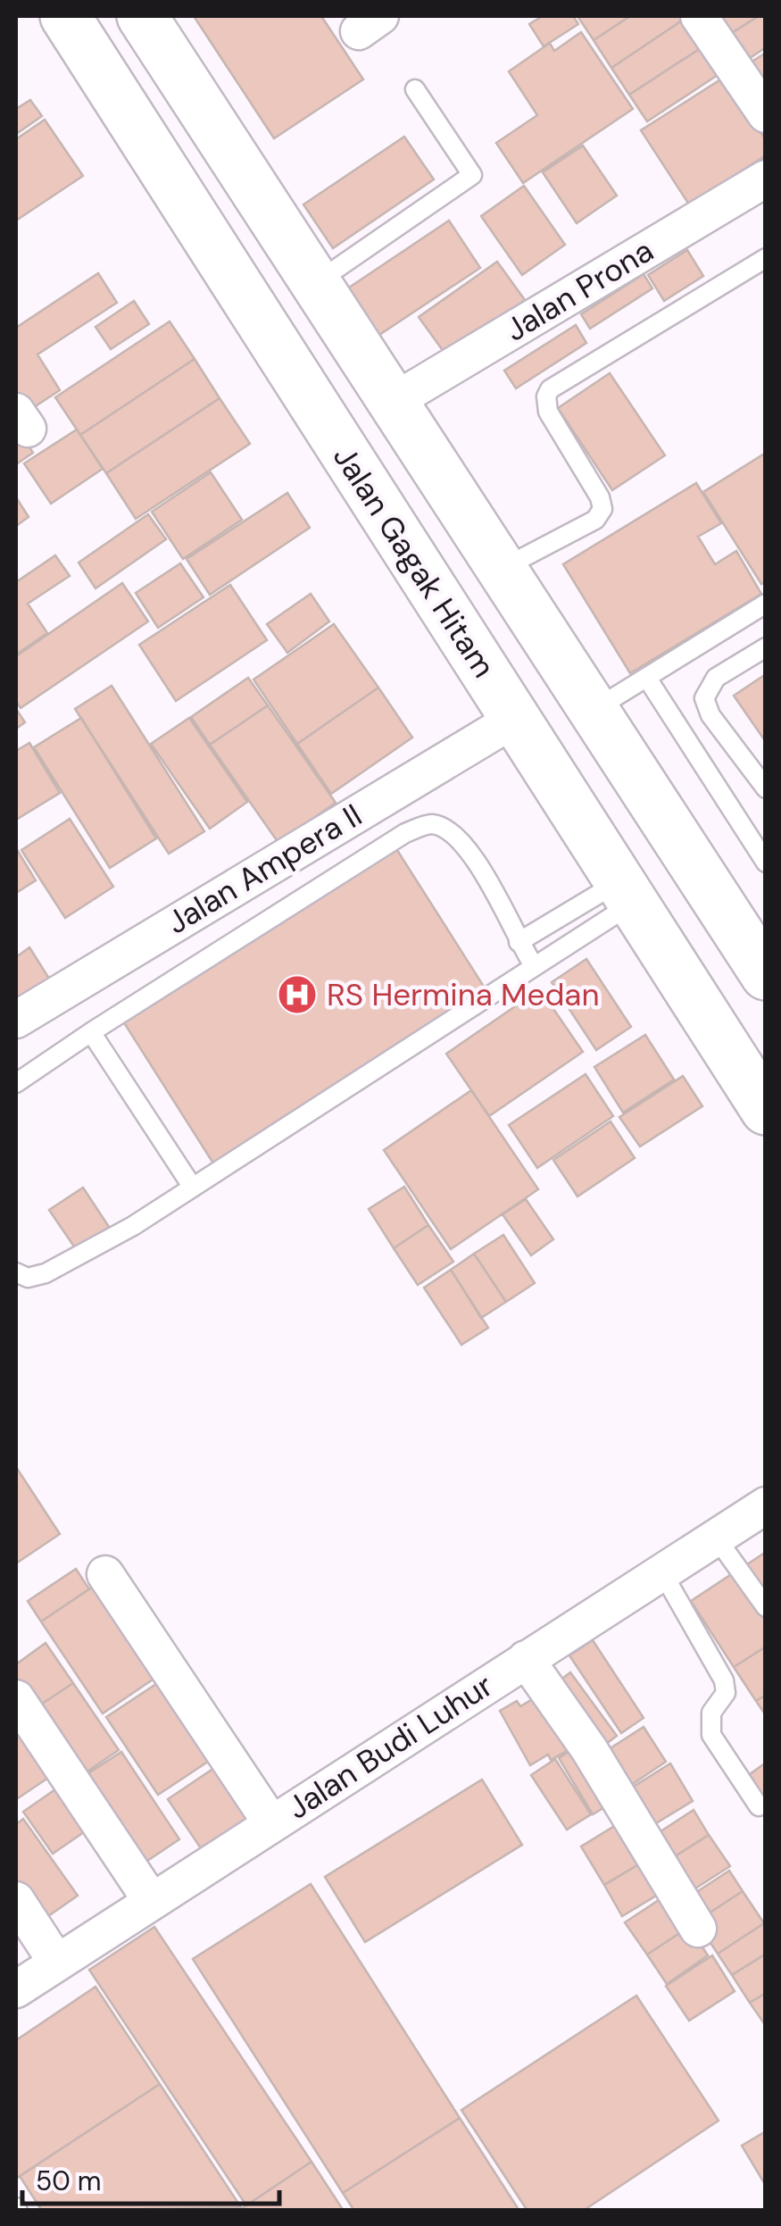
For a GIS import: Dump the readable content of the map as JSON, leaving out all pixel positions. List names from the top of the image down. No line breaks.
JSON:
{"streets":{"highway":["Jalan Gagak Hitam"],"street":["Jalan Prona","Jalan Ampera II","Jalan Budi Luhur"]},"crossings":[["Jalan Gagak Hitam","Jalan Ampera II"]],"places":{"hospital":["RS Hermina Medan"]},"scale_bar":"50 m"}
